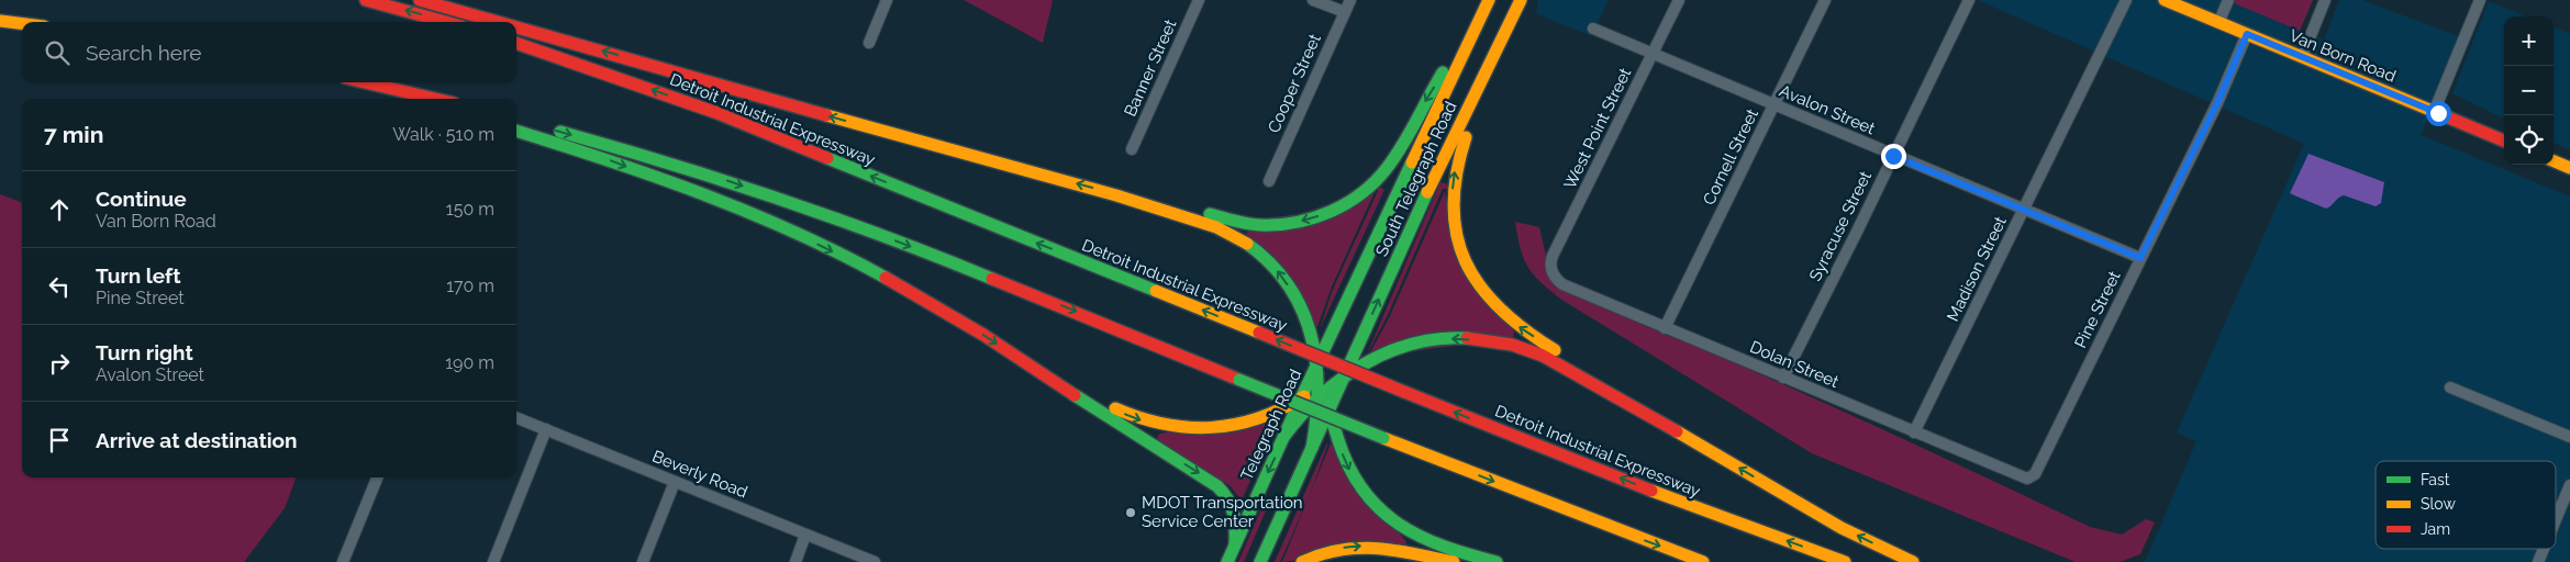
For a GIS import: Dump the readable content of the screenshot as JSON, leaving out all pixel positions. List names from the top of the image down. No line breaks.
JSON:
{"streets":{"main road":["Van Born Road","Detroit Industrial Expressway","South Telegraph Road","Telegraph Road"],"street":["Banner Street","Cooper Street","Avalon Street","West Point Street","Cornell Street","Syracuse Street","Madison Street","Pine Street","Dolan Street","Beverly Road"]},"crossings":[["Van Born Road","Pine Street"],["Avalon Street","West Point Street"],["Avalon Street","Cornell Street"],["Avalon Street","Syracuse Street"],["Avalon Street","Madison Street"],["Avalon Street","Pine Street"],["West Point Street","Dolan Street"],["Cornell Street","Dolan Street"],["South Telegraph Road","Telegraph Road"],["Syracuse Street","Dolan Street"],["Madison Street","Dolan Street"],["Pine Street","Dolan Street"]],"places":["MDOT Transportation Service Center"],"legend":["Fast","Slow","Jam"],"page":{"map_buttons":["+","−"],"search":"Search here","heading":["7 min","Walk · 510 m"],"list":[["Continue","Van Born Road","150 m"],["Turn left","Pine Street","170 m"],["Turn right","Avalon Street","190 m"],"Arrive at destination"]}}
